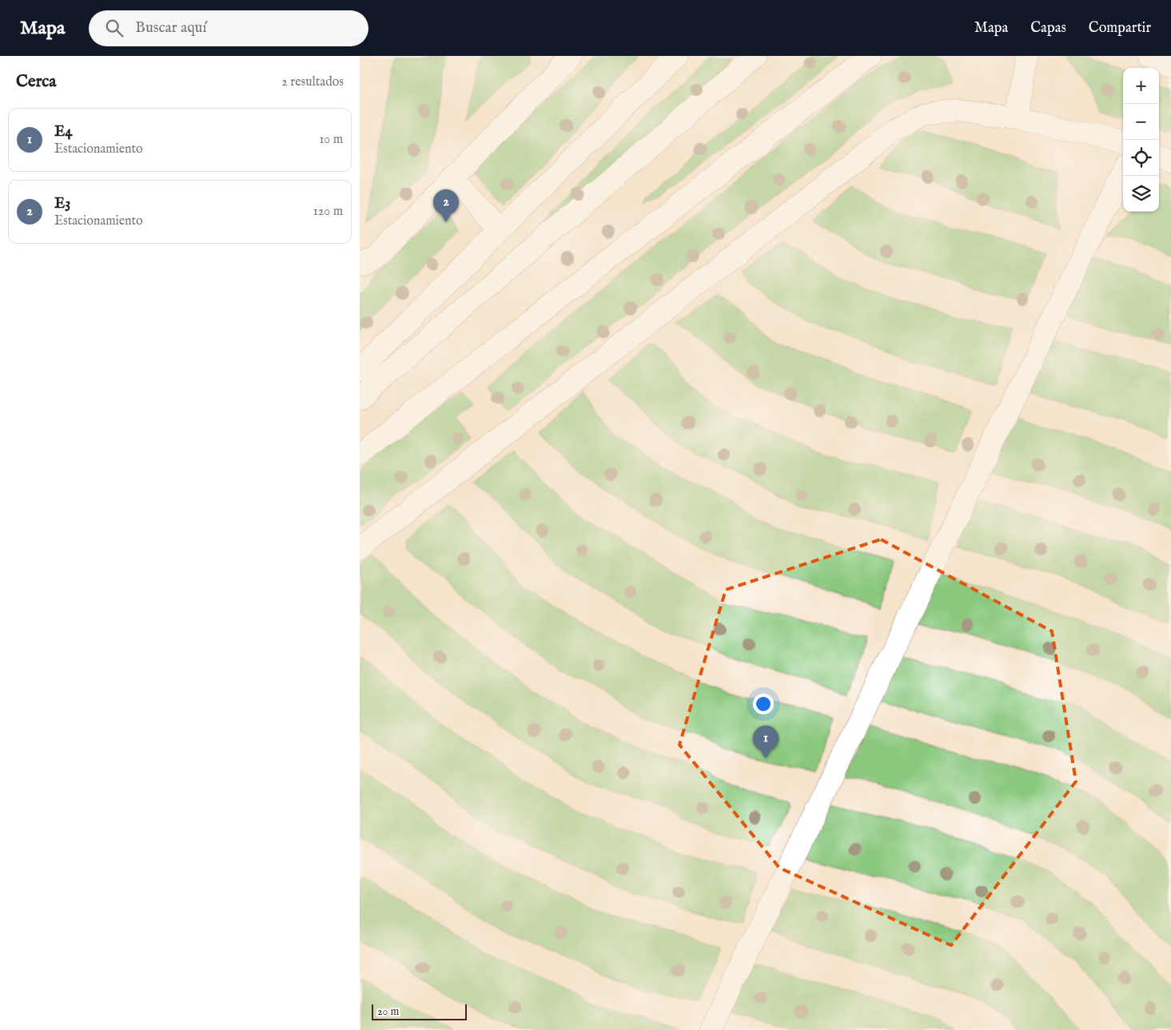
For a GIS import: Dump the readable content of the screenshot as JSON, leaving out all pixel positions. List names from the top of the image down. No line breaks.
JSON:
{"scale_bar":"20 m","page":{"header":"Mapa","search":"Buscar aquí","nav":["Mapa","Capas","Compartir"],"heading":["Cerca","2 resultados"],"map_buttons":["+","−"],"list":[{"mark":"1","name":"E4","note":"Estacionamiento","value":"10 m"},{"mark":"2","name":"E3","note":"Estacionamiento","value":"120 m"}],"pins":["2","1"],"scale":"20 m"}}
